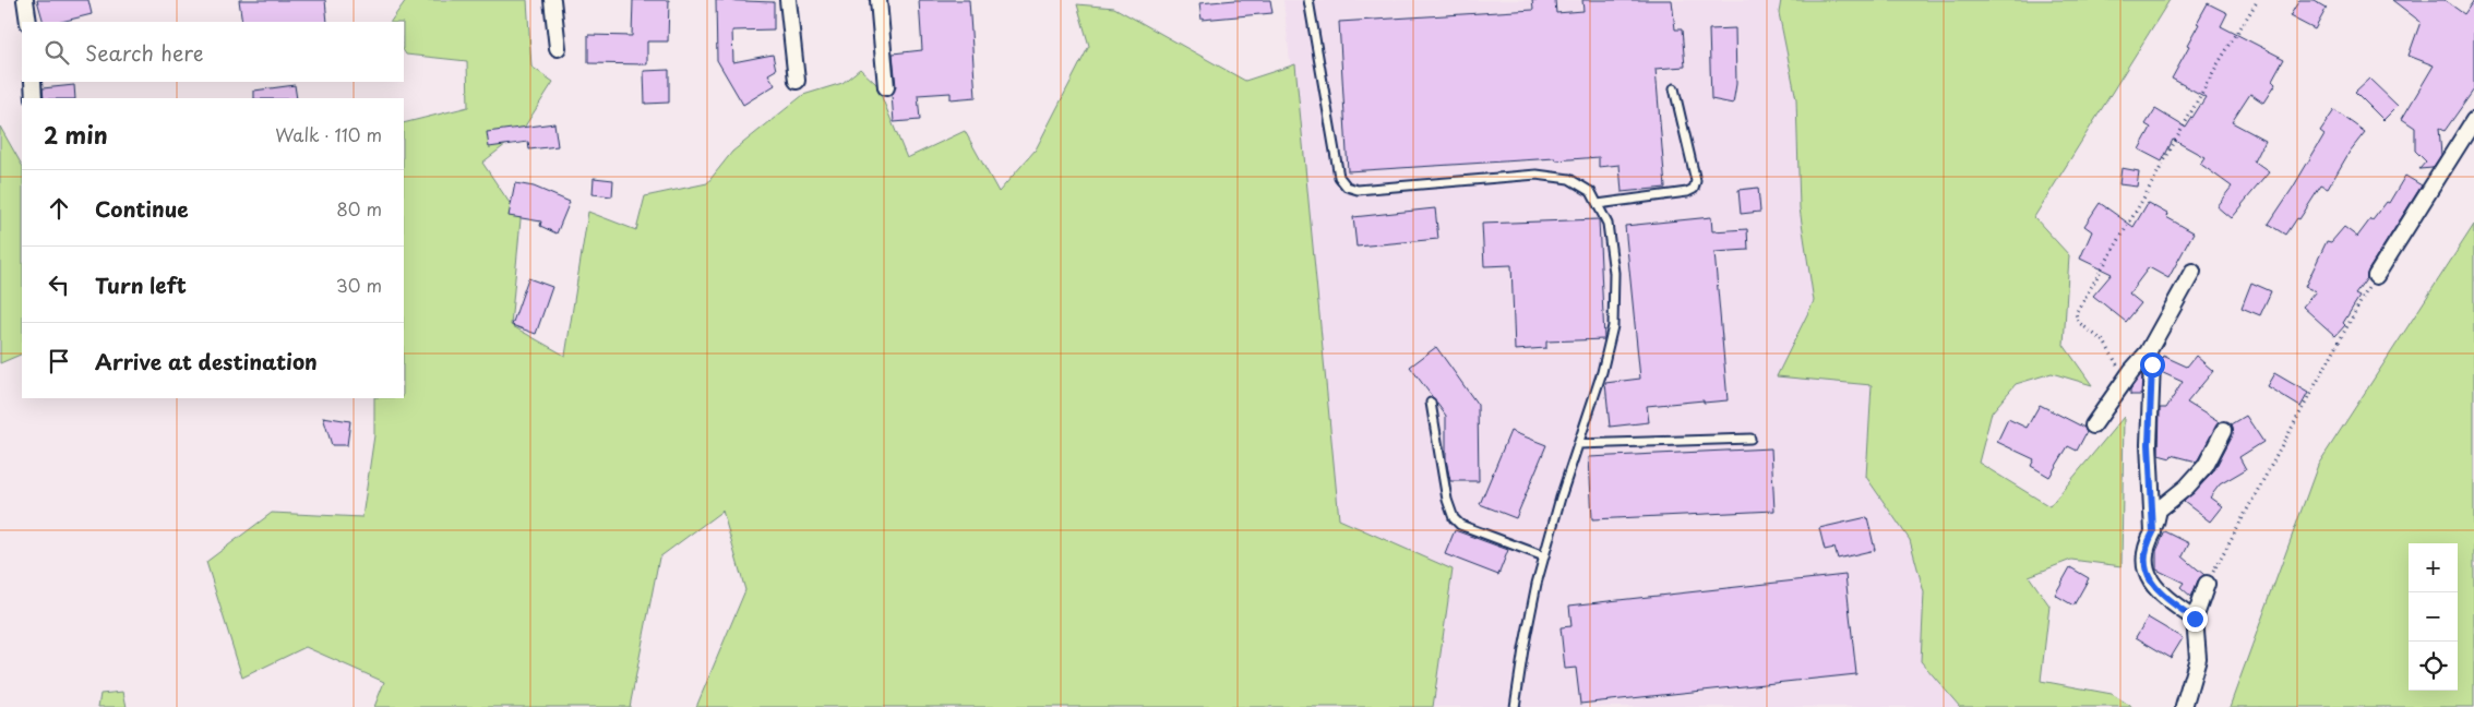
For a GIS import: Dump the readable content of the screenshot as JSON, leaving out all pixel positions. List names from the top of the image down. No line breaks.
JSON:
{"page":{"search":"Search here","heading":["2 min","Walk · 110 m"],"list":[["Continue","80 m"],["Turn left","30 m"],"Arrive at destination"],"map_buttons":["+","−"]}}
